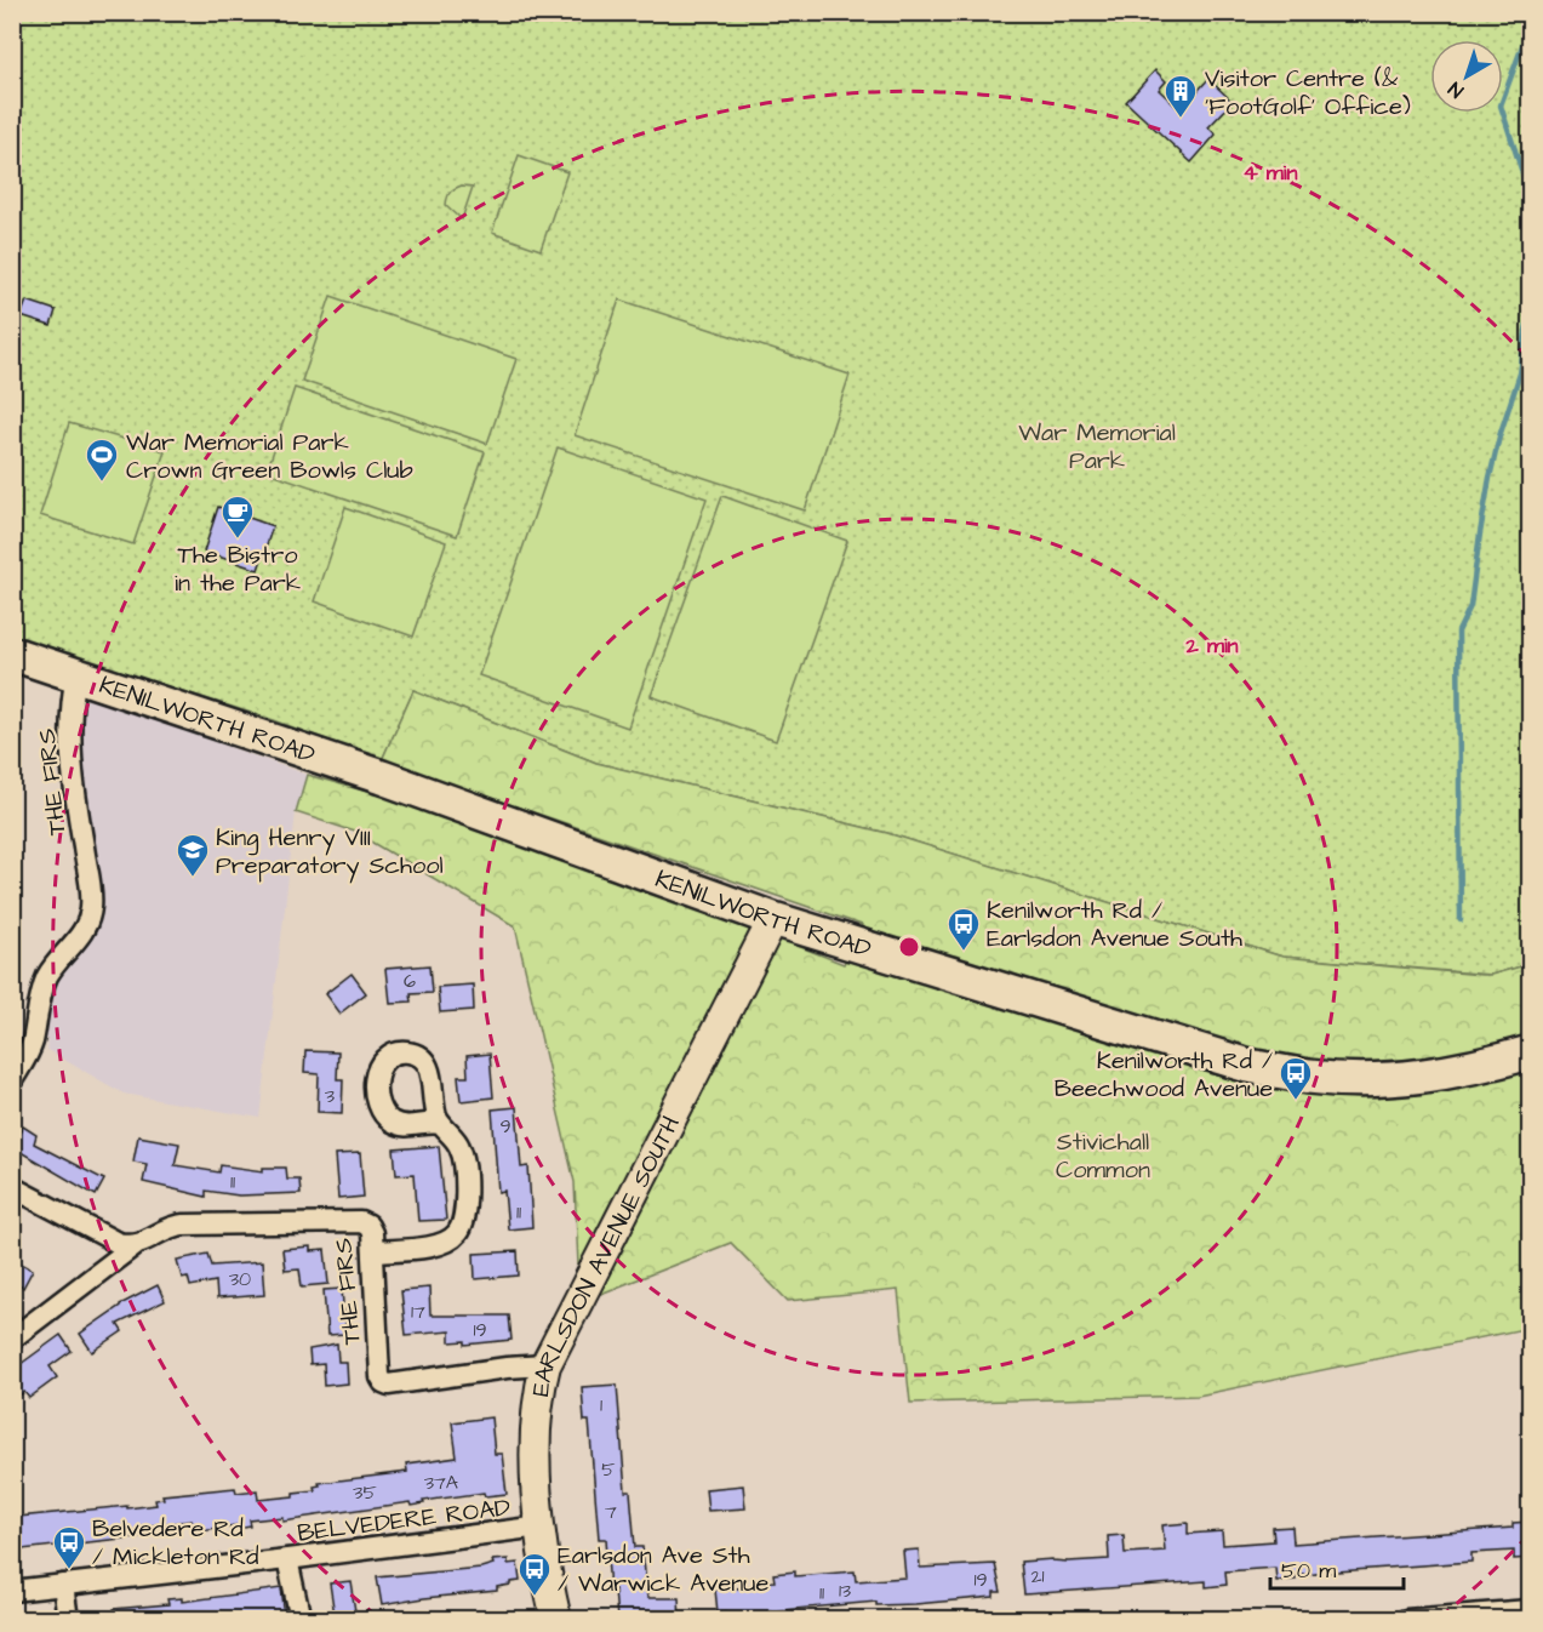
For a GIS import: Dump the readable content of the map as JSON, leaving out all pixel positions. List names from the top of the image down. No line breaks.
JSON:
{"streets":{"main road":["KENILWORTH ROAD","EARLSDON AVENUE SOUTH"],"street":["THE FIRS","BELVEDERE ROAD"]},"crossings":[["KENILWORTH ROAD","THE FIRS"],["KENILWORTH ROAD","EARLSDON AVENUE SOUTH"],["THE FIRS","EARLSDON AVENUE SOUTH"],["EARLSDON AVENUE SOUTH","BELVEDERE ROAD"]],"parks":["War Memorial Park","Stivichall Common"],"places":{"building":["Visitor Centre (& 'FootGolf' Office)"],"sports":["War Memorial Park Crown Green Bowls Club"],"cafe":["The Bistro in the Park"],"school or university":["King Henry VIII Preparatory School"],"bus stop":["Kenilworth Rd / Earlsdon Avenue South","Kenilworth Rd / Beechwood Avenue","Belvedere Rd / Mickleton Rd","Earlsdon Ave Sth / Warwick Avenue"]},"house_numbers":["6","3","9","11","11","30","17","19","1","5","37A","35","7","21","19","13","11"],"scale_bar":"50 m","north":"bottom left","rings":["4 min","2 min"]}
